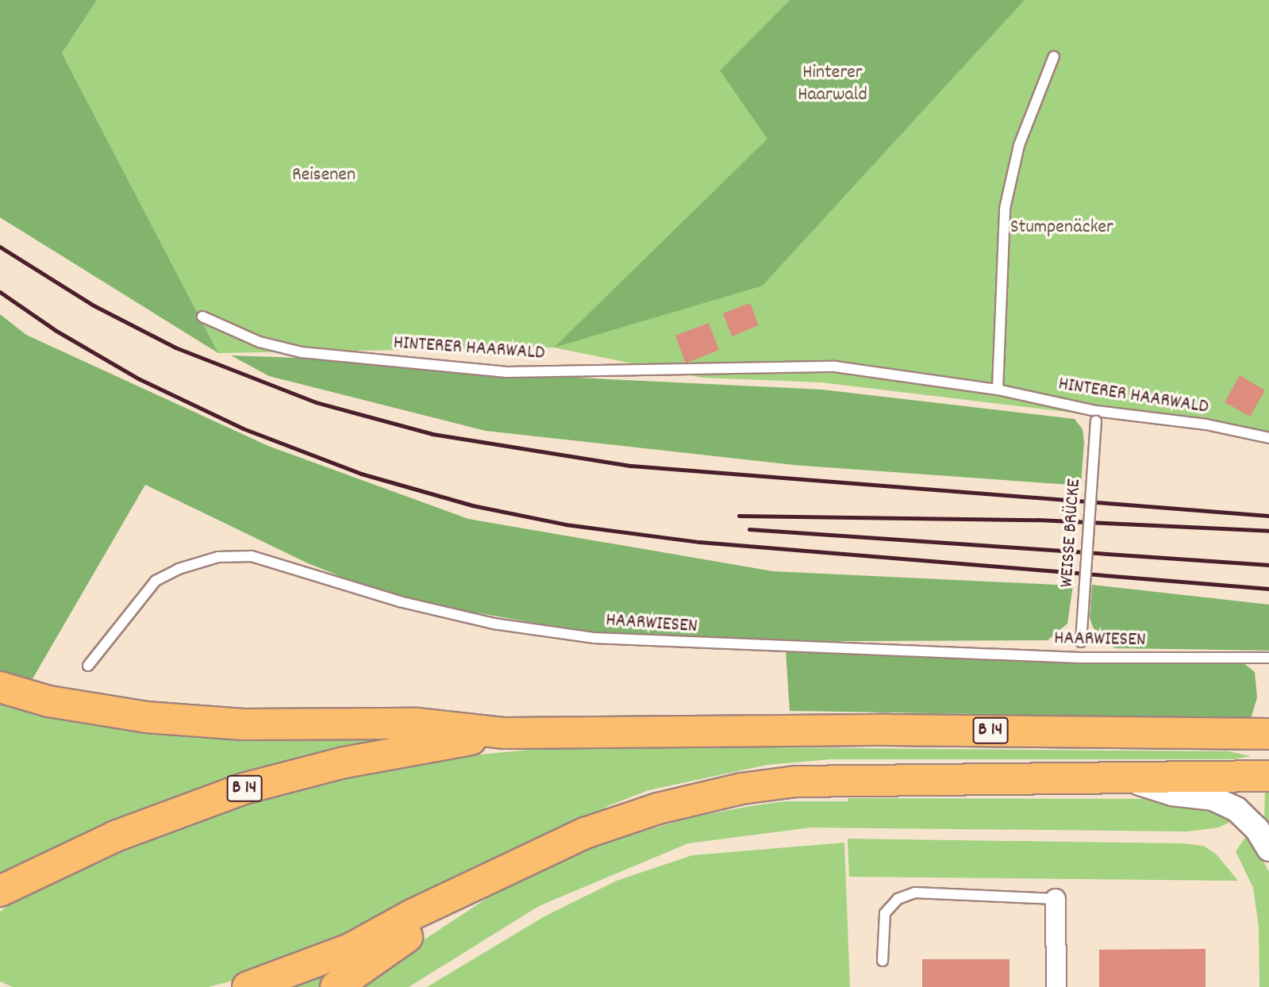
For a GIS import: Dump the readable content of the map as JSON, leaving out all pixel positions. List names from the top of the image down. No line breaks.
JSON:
{"streets":{"highway":["B 14"],"lane":["HINTERER HAARWALD","WEISSE BRÜCKE","HAARWIESEN"]},"crossings":[["HINTERER HAARWALD","WEISSE BRÜCKE"],["WEISSE BRÜCKE","HAARWIESEN"]],"parks":["Hinterer Haarwald","Reisenen","Stumpenäcker"]}
